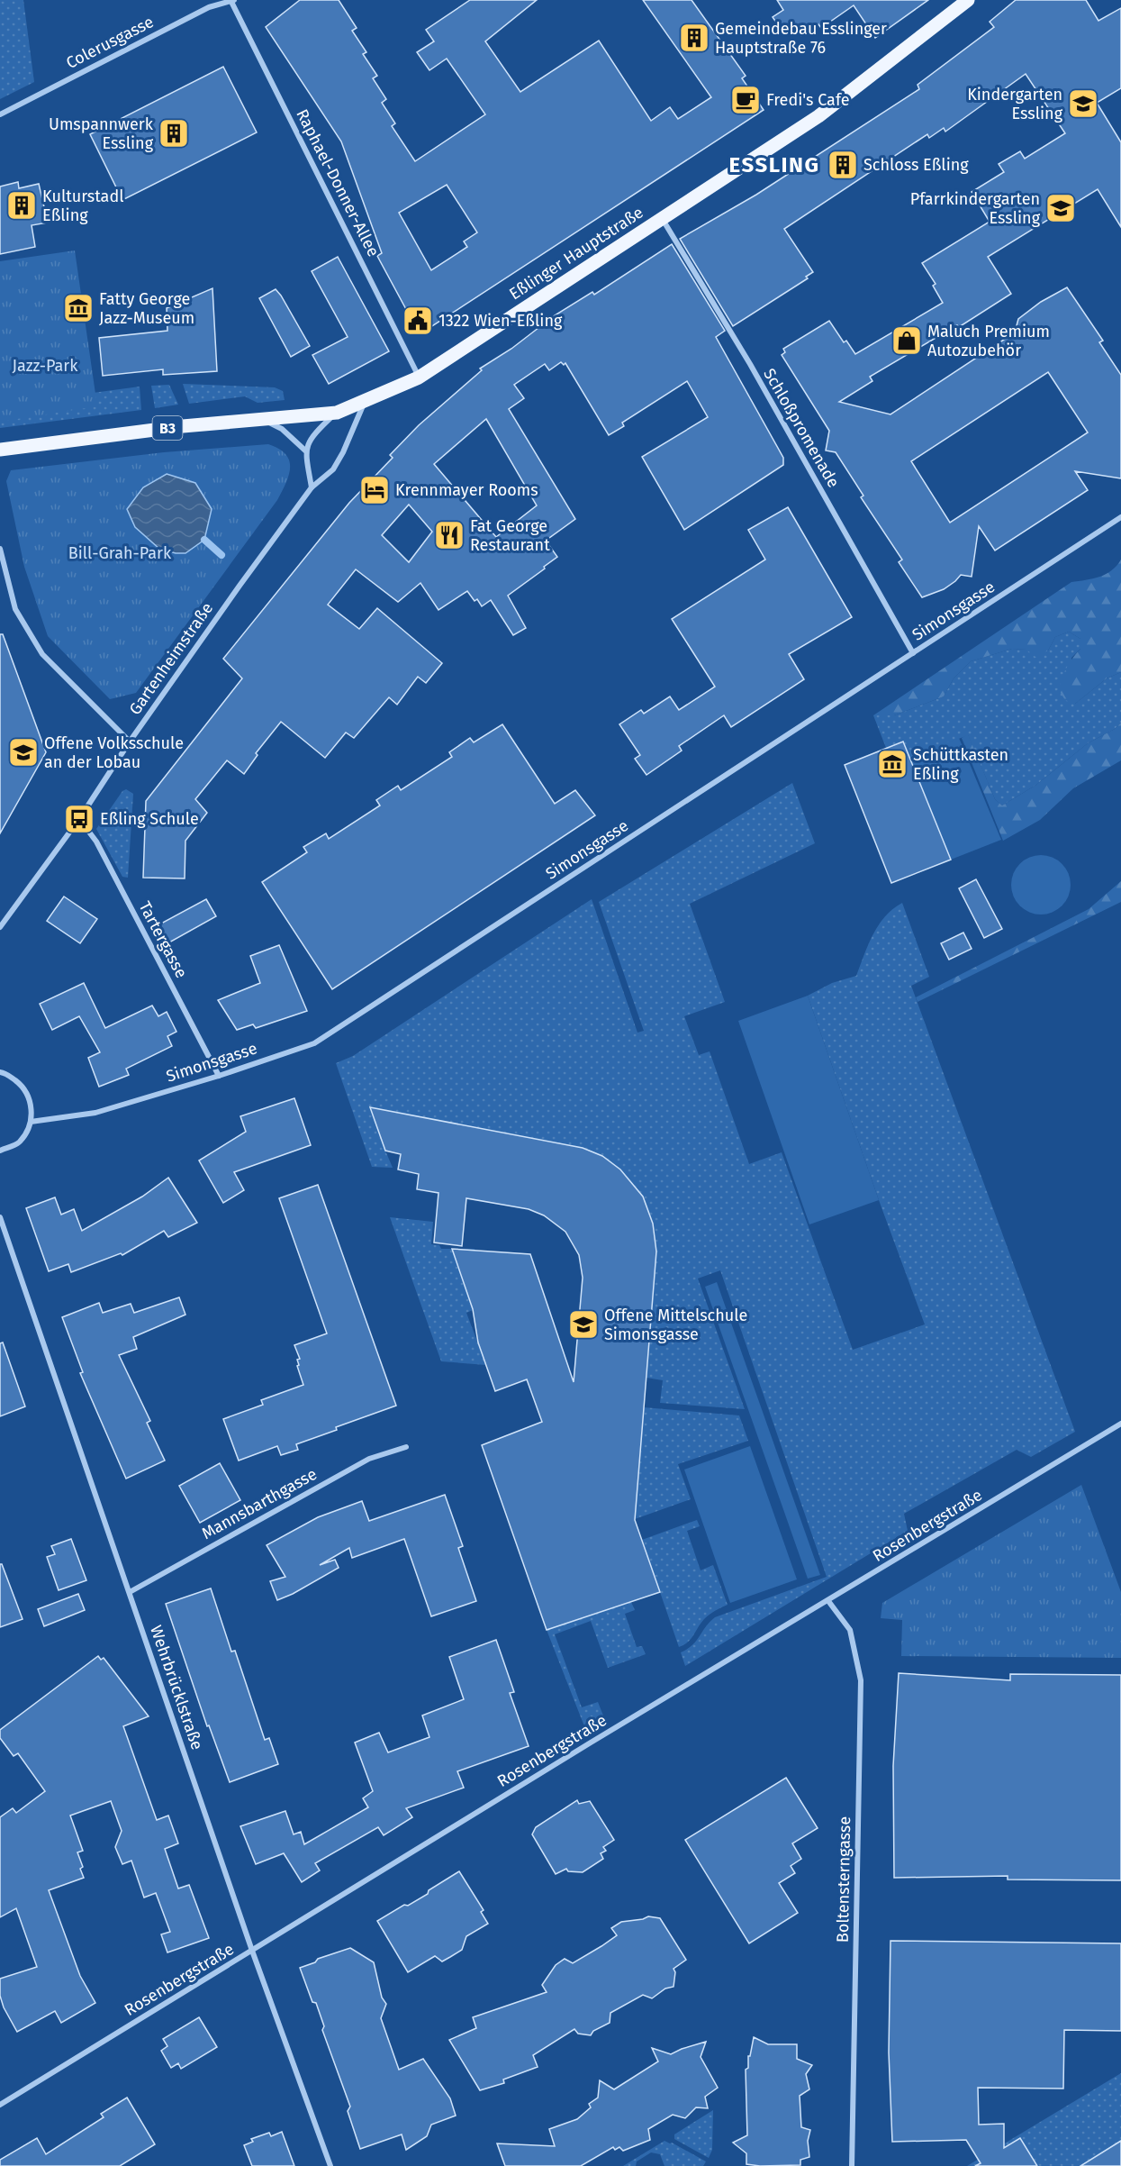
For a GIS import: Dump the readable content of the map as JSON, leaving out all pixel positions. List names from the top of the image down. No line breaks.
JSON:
{"streets":{"main road":["Eßlinger Hauptstraße","B3"],"street":["Colerusgasse","Raphael-Donner-Allee","Schloßpromenade","Simonsgasse","Gartenheimstraße","Tartergasse","Mannsbarthgasse","Rosenbergstraße","Wehrbrücklstraße","Boltensterngasse"]},"crossings":[["Colerusgasse","Raphael-Donner-Allee"],["Raphael-Donner-Allee","Eßlinger Hauptstraße"],["Eßlinger Hauptstraße","Schloßpromenade"],["Eßlinger Hauptstraße","Gartenheimstraße"],["Schloßpromenade","Simonsgasse"],["Simonsgasse","Tartergasse"],["Gartenheimstraße","Tartergasse"],["Mannsbarthgasse","Wehrbrücklstraße"],["Rosenbergstraße","Wehrbrücklstraße"],["Rosenbergstraße","Boltensterngasse"]],"districts":["ESSLING"],"parks":["Jazz-Park","Bill-Grah-Park"],"places":{"building":["Gemeindebau Esslinger Hauptstraße 76","Umspannwerk Essling","Schloss Eßling","Kulturstadl Eßling"],"cafe":["Fredi's Cafe"],"school or university":["Kindergarten Essling","Pfarrkindergarten Essling","Offene Volksschule an der Lobau","Offene Mittelschule Simonsgasse"],"museum":["Fatty George Jazz-Museum","Schüttkasten Eßling"],"public building":["1322 Wien-Eßling"],"shop":["Maluch Premium Autozubehör"],"hotel":["Krennmayer Rooms"],"restaurant":["Fat George Restaurant"],"bus stop":["Eßling Schule"]}}
